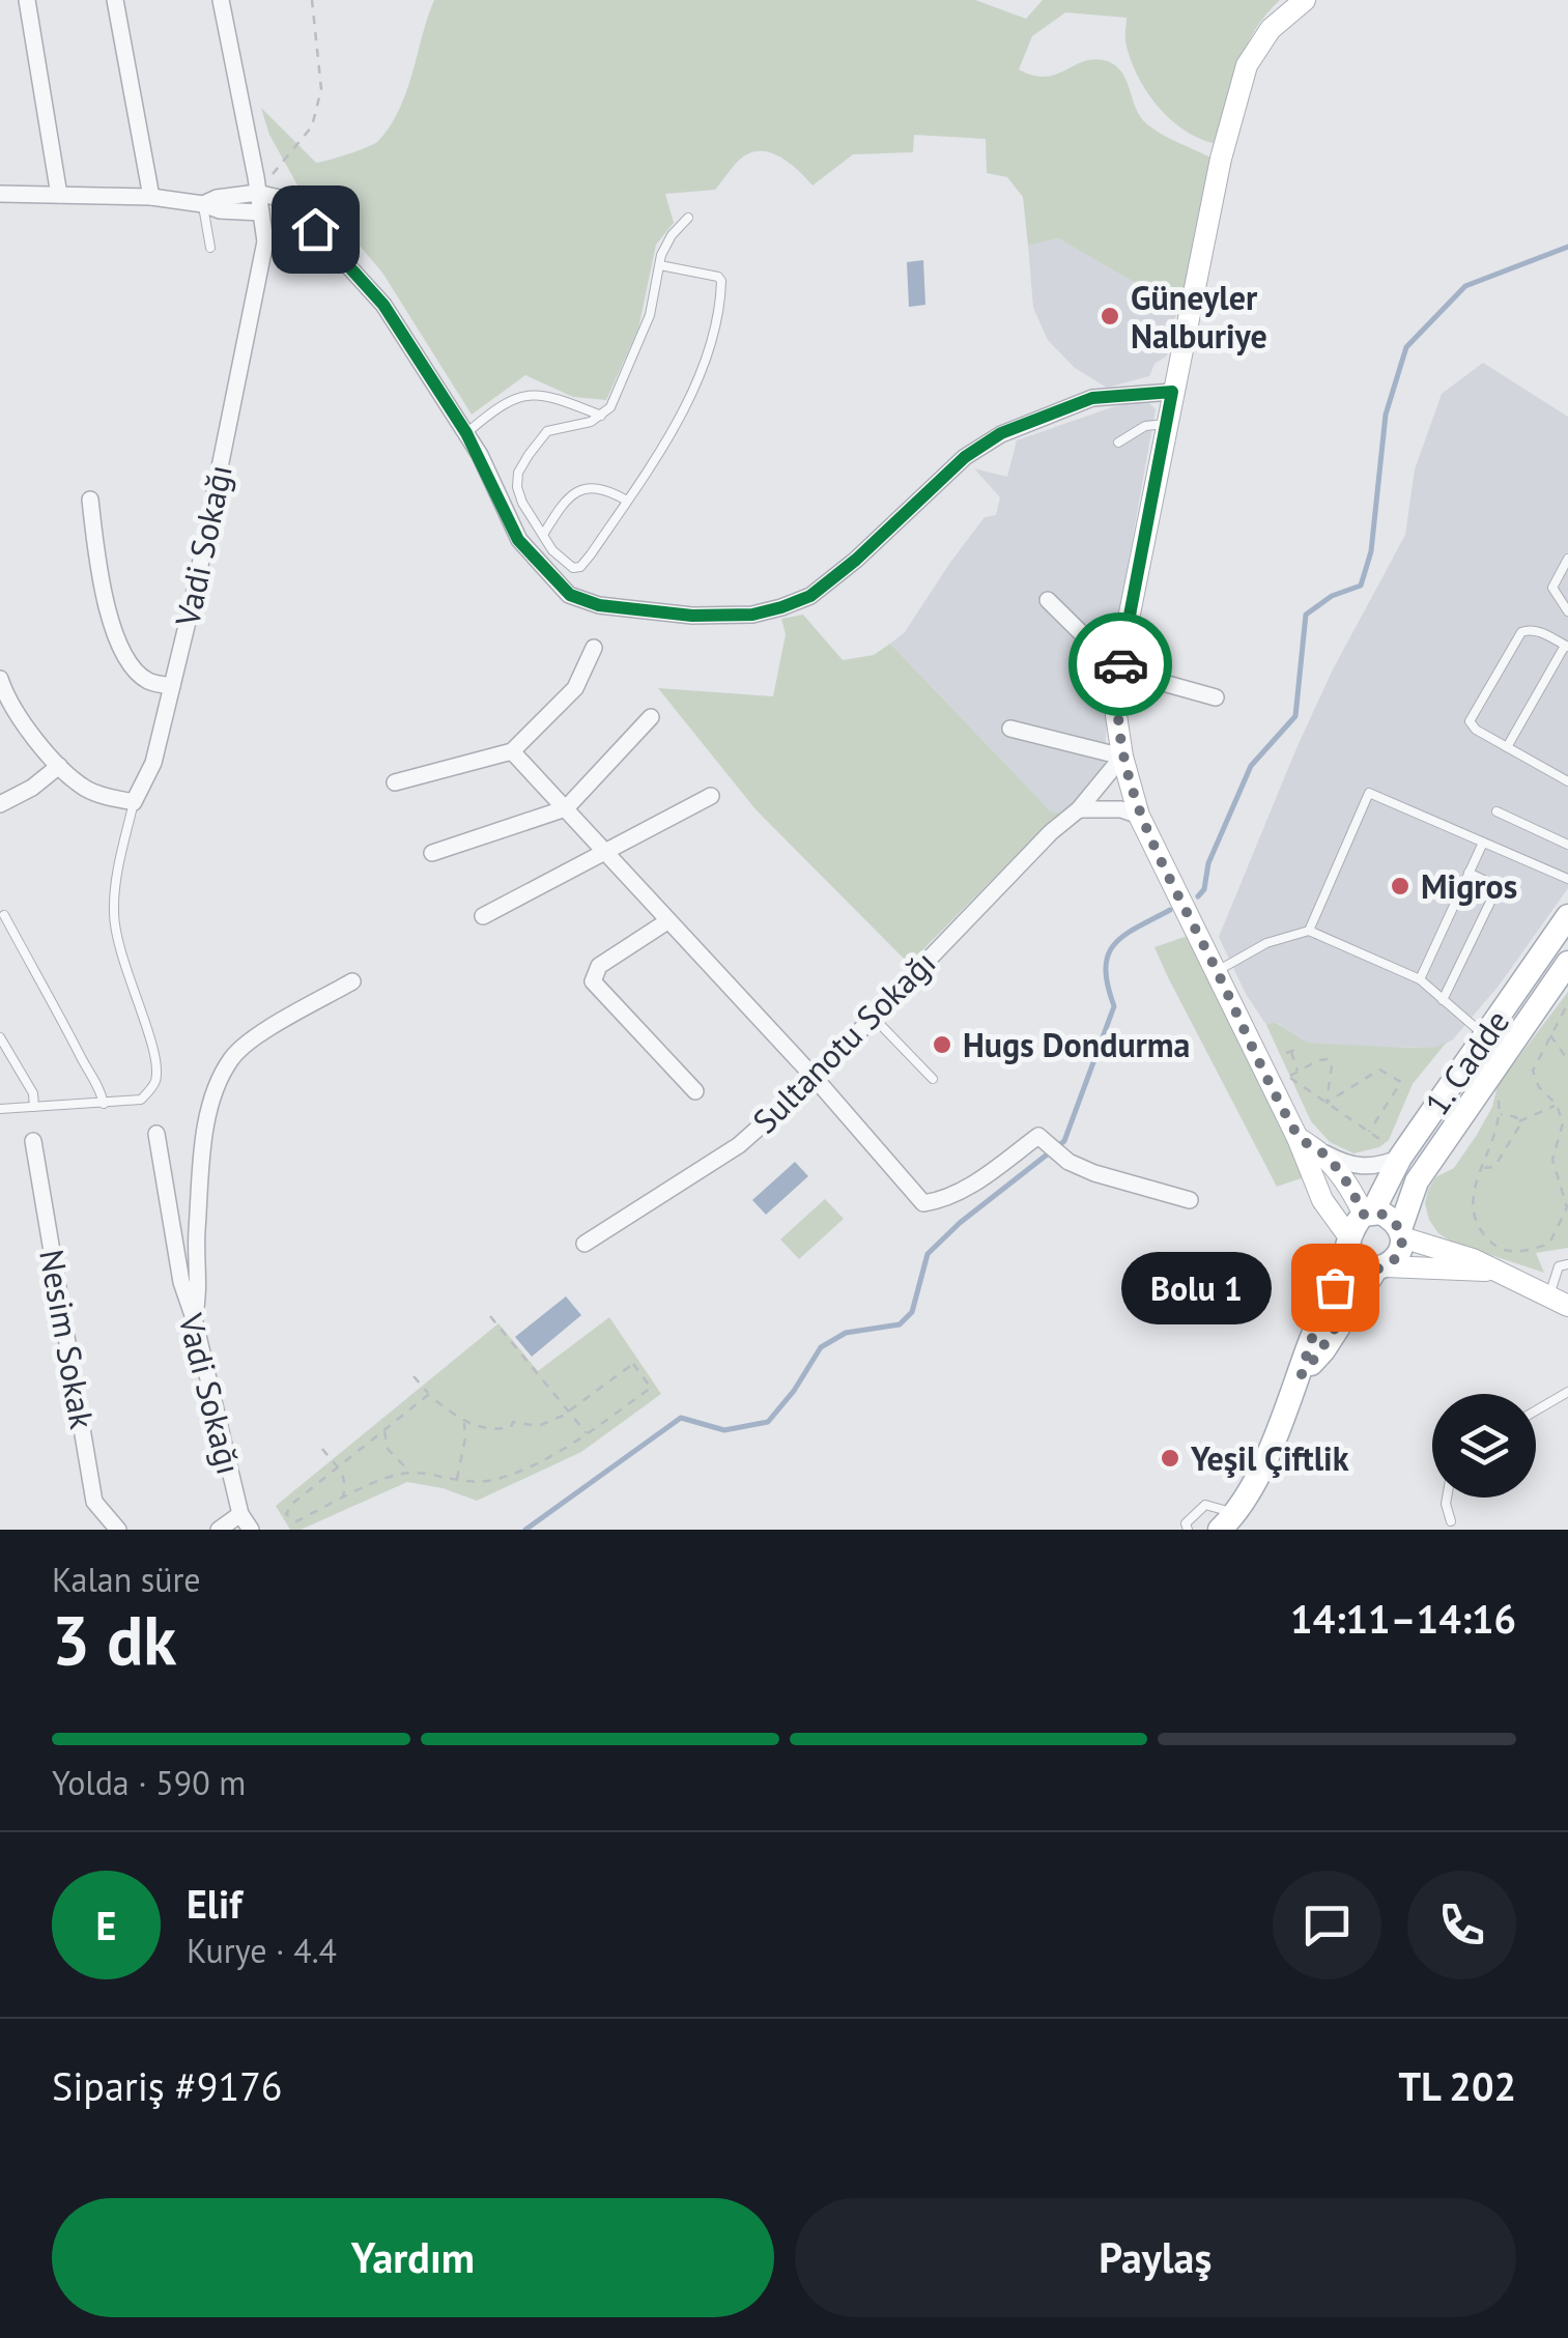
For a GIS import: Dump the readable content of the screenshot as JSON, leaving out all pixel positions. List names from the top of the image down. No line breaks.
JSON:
{"streets":{"main road":["1. Cadde"],"street":["Vadi Sokağı","Sultanotu Sokağı","Nesim Sokak"]},"places":["Güneyler Nalburiye","Migros","Hugs Dondurma","Bolu 1","Yeşil Çiftlik"],"page":{"bubble":"Bolu 1","heading":["3 dk","Kalan süre","14:11–14:16"],"panel":["Elif","Kurye · 4.4","Sipariş #9176","TL 202"],"bar":"Yolda · 590 m","round":"E","buttons":["Yardım","Paylaş"]}}
